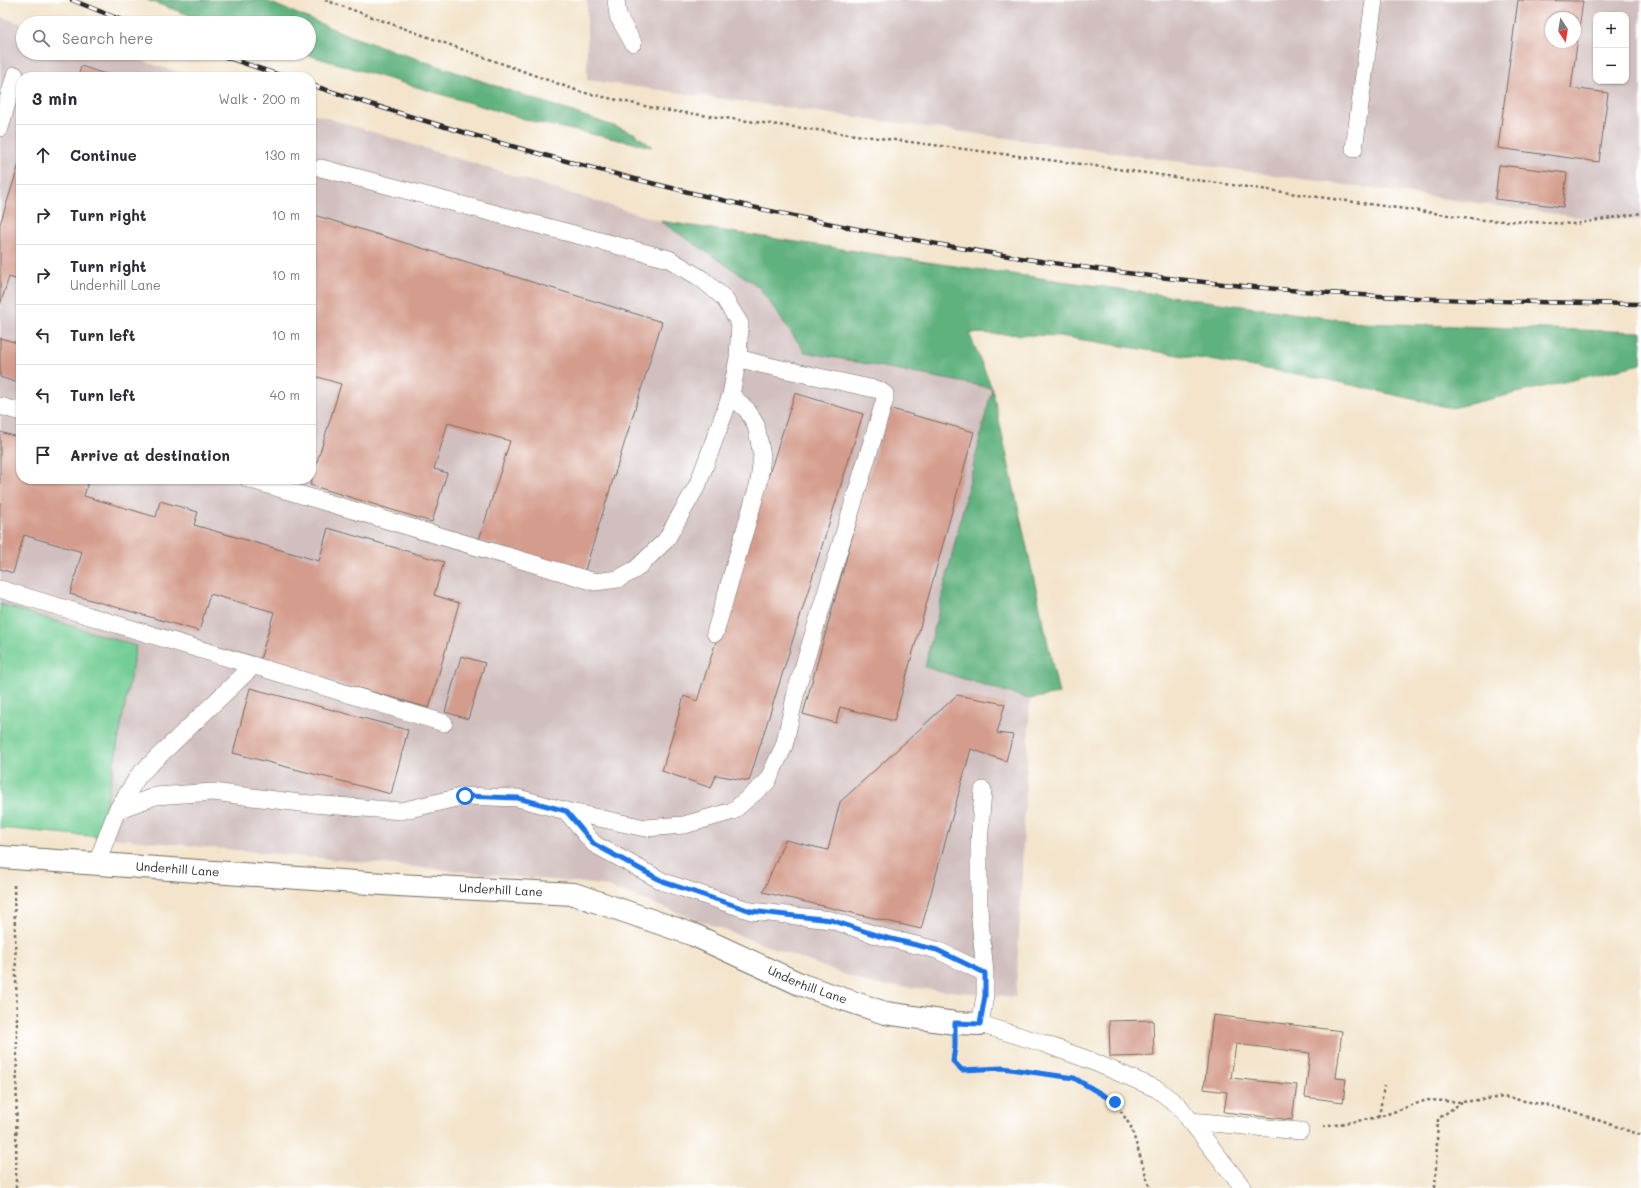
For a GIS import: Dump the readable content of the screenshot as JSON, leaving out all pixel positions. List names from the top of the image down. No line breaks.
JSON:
{"streets":{"street":["Underhill Lane"]},"north":"bottom","page":{"map_buttons":["+","−"],"search":"Search here","heading":["3 min","Walk · 200 m"],"list":[["Continue","130 m"],["Turn right","10 m"],["Turn right","Underhill Lane","10 m"],["Turn left","10 m"],["Turn left","40 m"],"Arrive at destination"]}}
